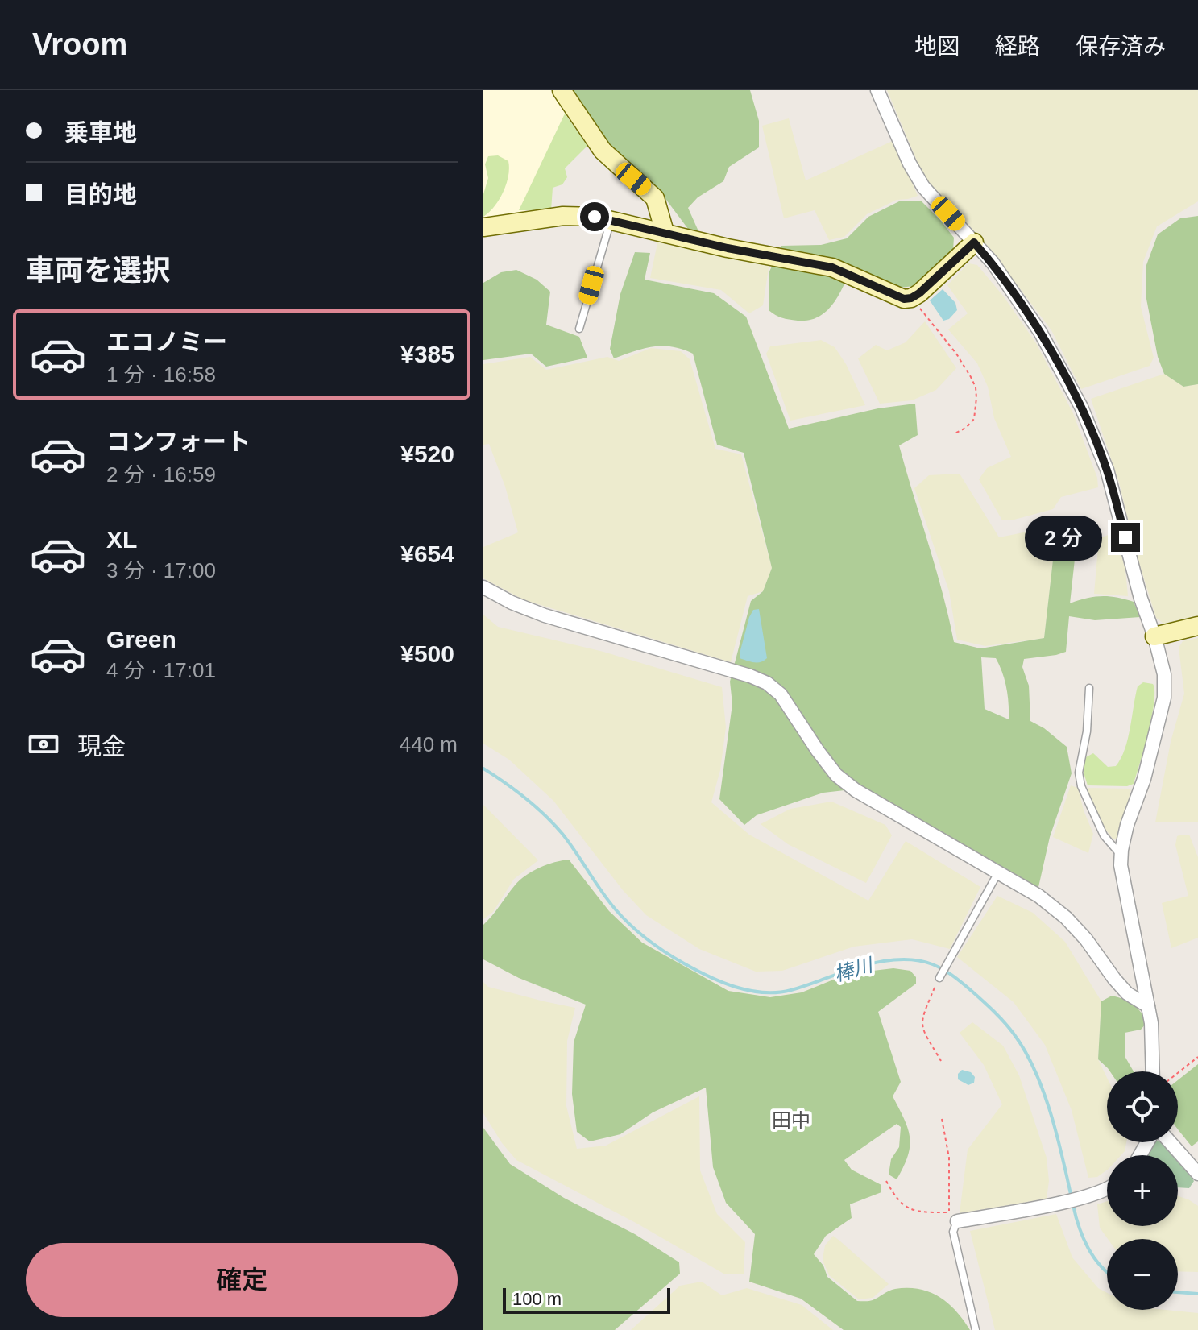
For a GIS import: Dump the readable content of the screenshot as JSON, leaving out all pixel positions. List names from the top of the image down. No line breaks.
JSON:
{"districts":["田中"],"water":["棒川"],"scale_bar":"100 m","page":{"header":"Vroom","nav":["地図","経路","保存済み"],"banner":["乗車地","目的地"],"heading":"車両を選択","list":[{"name":"エコノミー","note":"1 分 · 16:58","value":"¥385"},{"name":"コンフォート","note":"2 分 · 16:59","value":"¥520"},{"name":"XL","note":"3 分 · 17:00","value":"¥654"},{"name":"Green","note":"4 分 · 17:01","value":"¥500"}],"bubble":"2 分","pay":["現金","440 m"],"map_buttons":["+","−"],"buttons":"確定","scale":"100 m"}}
